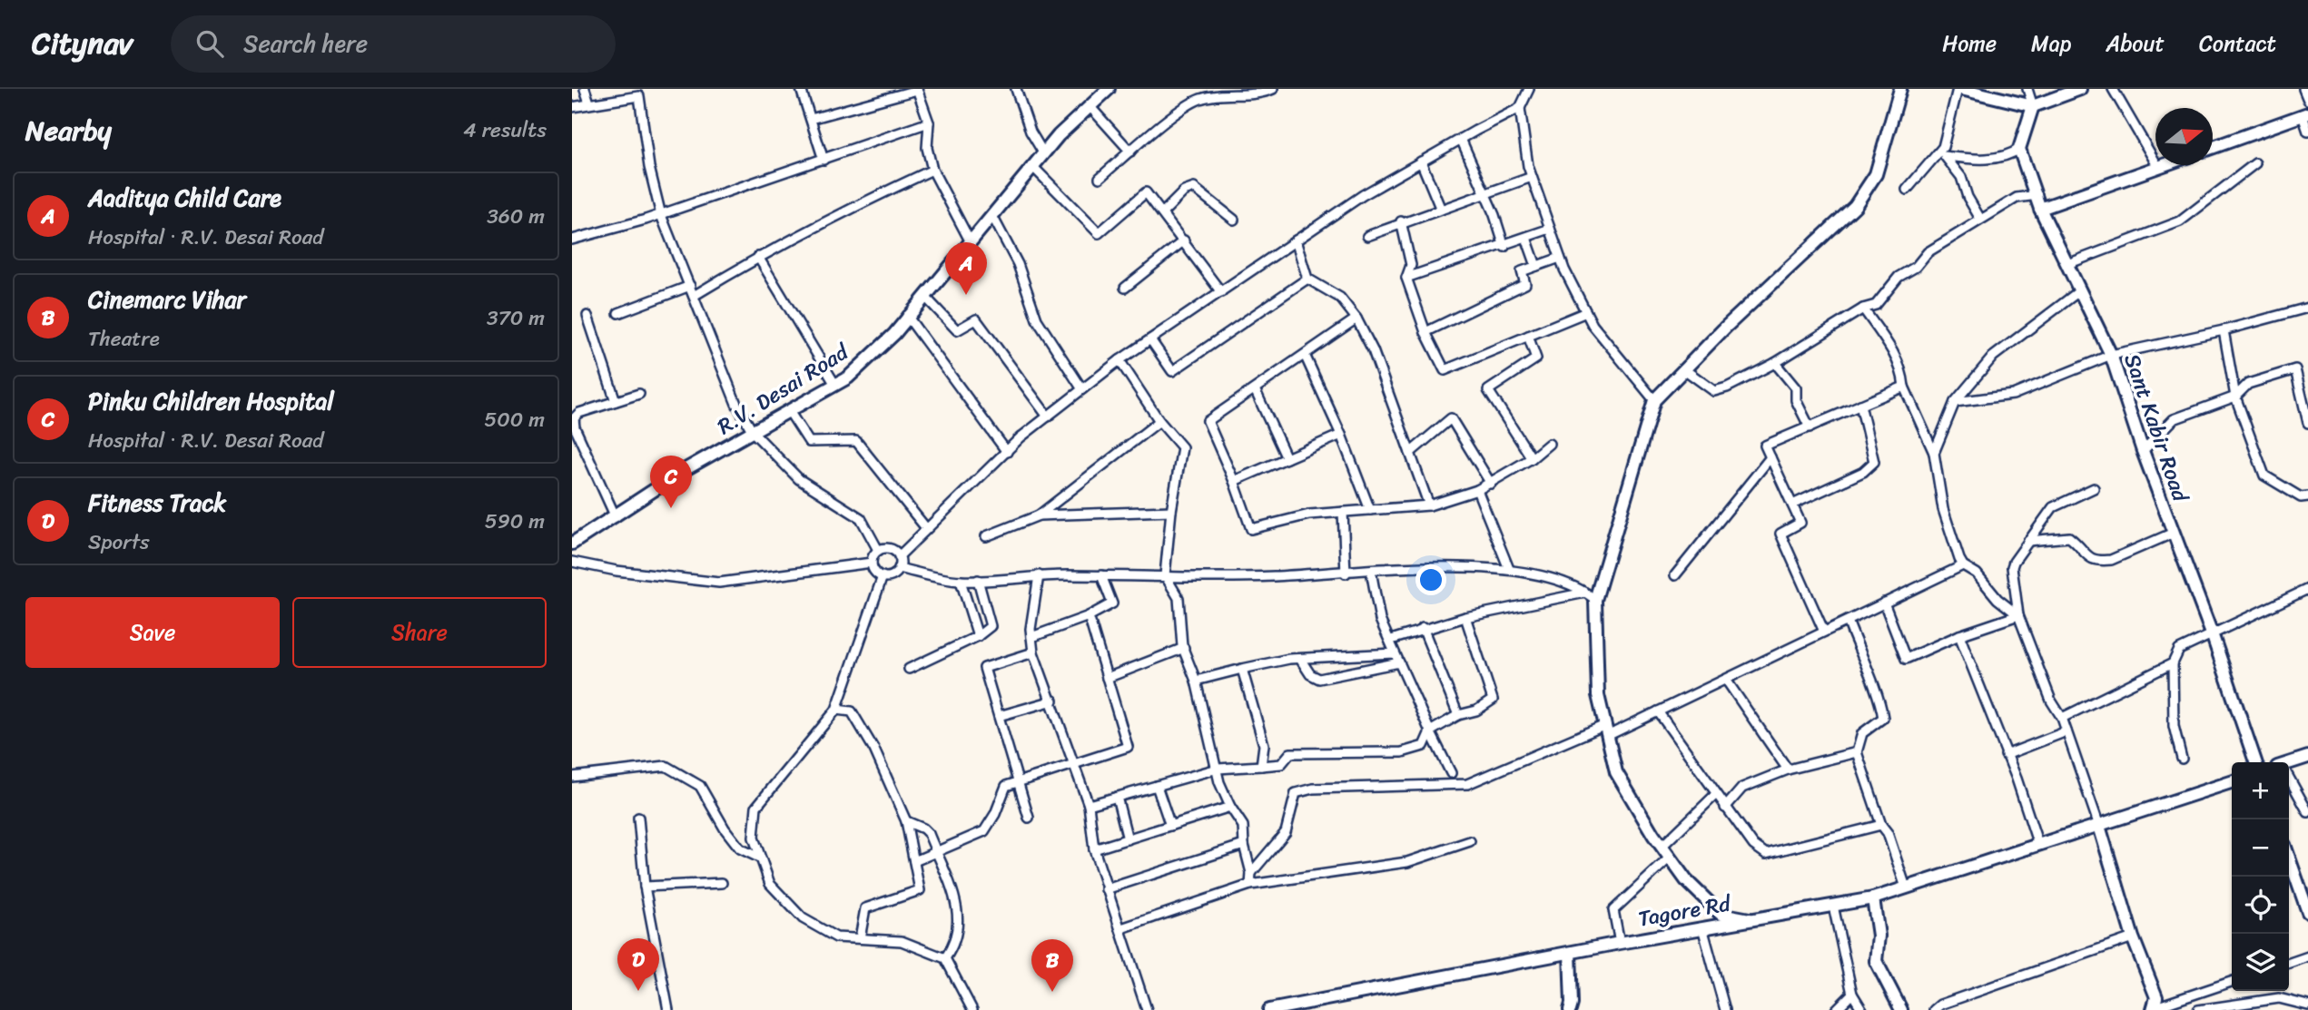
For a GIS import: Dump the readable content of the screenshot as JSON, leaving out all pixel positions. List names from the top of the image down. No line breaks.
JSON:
{"streets":{"street":["R.V. Desai Road","Sant Kabir Road","Tagore Rd"]},"north":"right","page":{"header":"Citynav","search":"Search here","nav":["Home","Map","About","Contact"],"heading":["Nearby","4 results"],"list":[{"mark":"A","name":"Aaditya Child Care","note":"Hospital · R.V. Desai Road","value":"360 m"},{"mark":"B","name":"Cinemarc Vihar","note":"Theatre","value":"370 m"},{"mark":"C","name":"Pinku Children Hospital","note":"Hospital · R.V. Desai Road","value":"500 m"},{"mark":"D","name":"Fitness Track","note":"Sports","value":"590 m"}],"pins":["A","C","D","B"],"buttons":["Save","Share"],"map_buttons":["+","−"]}}
